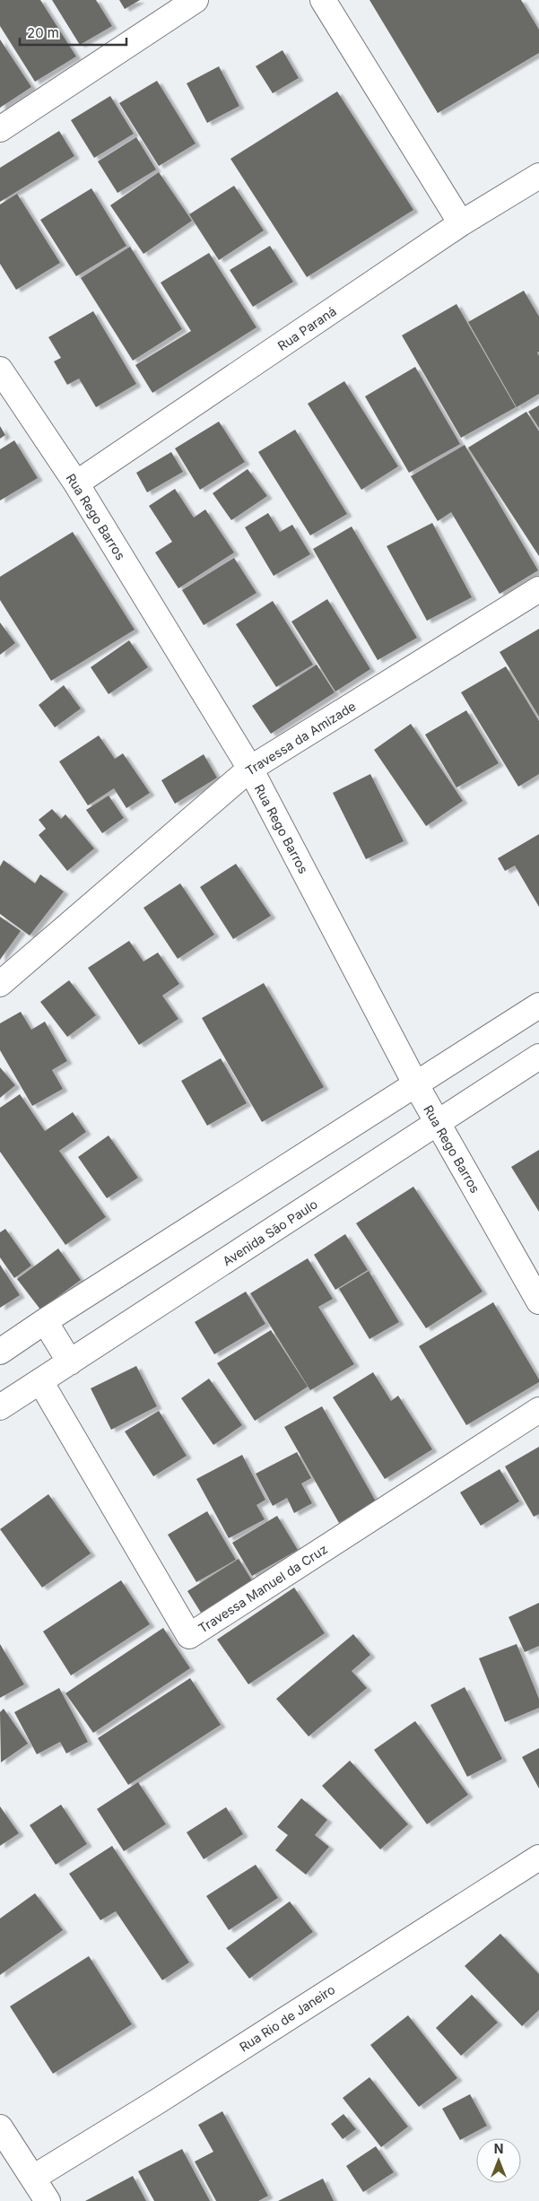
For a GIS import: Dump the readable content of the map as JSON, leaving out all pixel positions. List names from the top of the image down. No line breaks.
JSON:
{"streets":{"street":["Rua Paraná","Rua Rego Barros","Travessa da Amizade","Avenida São Paulo","Travessa Manuel da Cruz","Rua Rio de Janeiro"]},"crossings":[["Rua Paraná","Rua Rego Barros"],["Rua Rego Barros","Travessa da Amizade"],["Rua Rego Barros","Avenida São Paulo"],["Avenida São Paulo","Travessa Manuel da Cruz"]],"scale_bar":"20 m","north":"top"}
